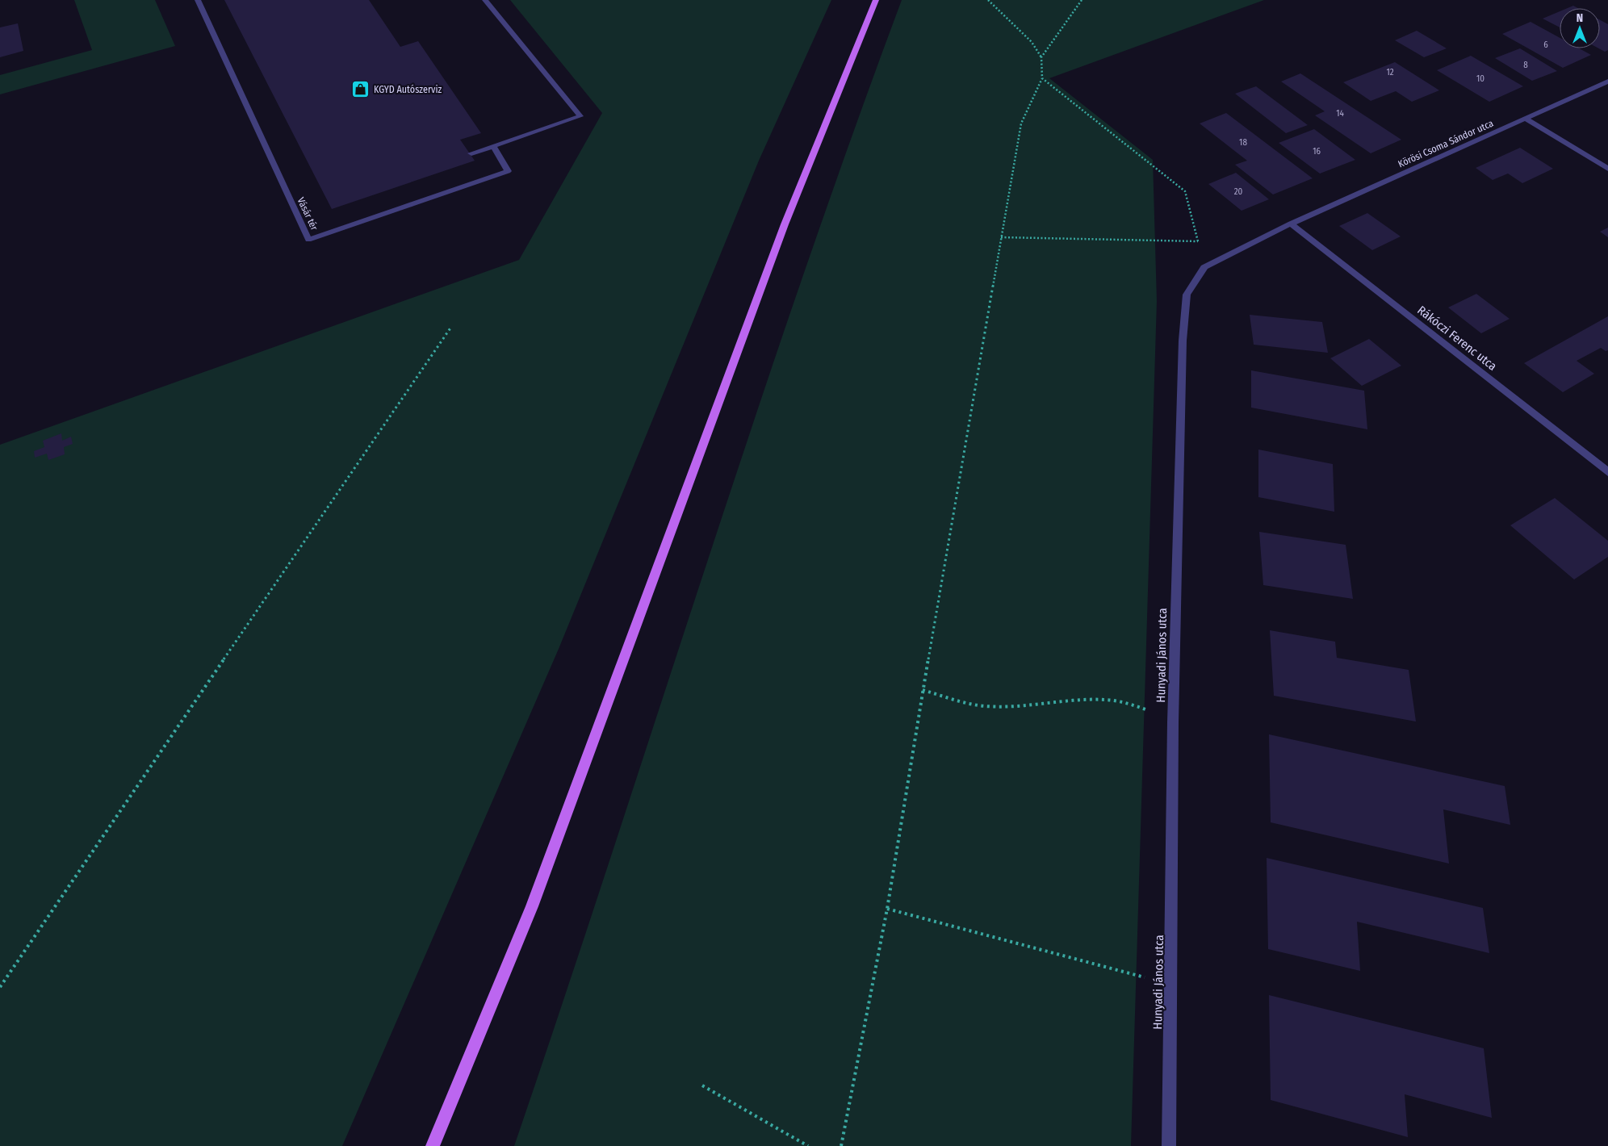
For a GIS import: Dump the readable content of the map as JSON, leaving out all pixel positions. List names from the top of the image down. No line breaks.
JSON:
{"streets":{"street":["Körösi Csoma Sándor utca","Vásár tér","Rákóczi Ferenc utca","Hunyadi János utca"]},"crossings":[["Körösi Csoma Sándor utca","Rákóczi Ferenc utca"]],"places":{"shop":["KGYD Autószerviz"]},"house_numbers":["6","8","12","10","14","18","16","20"],"north":"top"}
